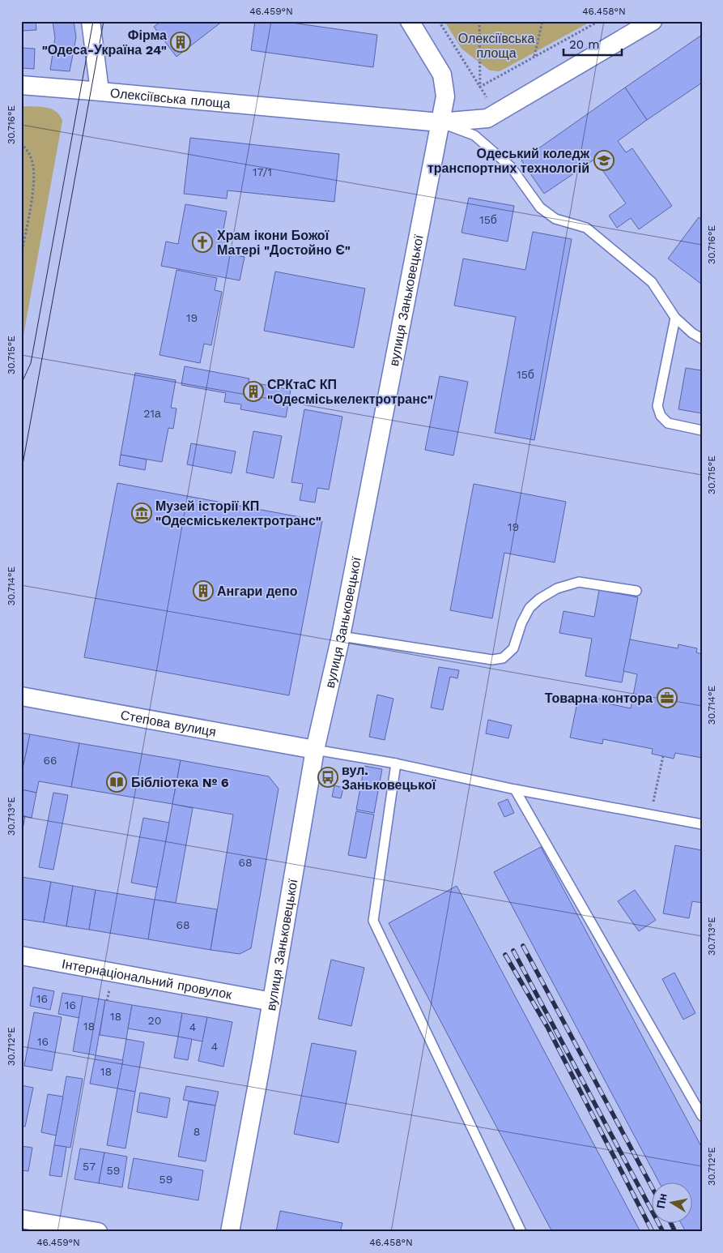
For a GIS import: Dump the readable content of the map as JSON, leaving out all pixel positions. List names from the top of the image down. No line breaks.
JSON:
{"streets":{"street":["Олексіївська площа","вулиця Заньковецької","Степова вулиця","Інтернаціональний провулок"]},"crossings":[["Олексіївська площа","вулиця Заньковецької"],["вулиця Заньковецької","Степова вулиця"],["вулиця Заньковецької","Інтернаціональний провулок"]],"parks":["Олексіївська площа"],"places":{"building":["Фірма \"Одеса-Україна 24\"","СРКтаС КП \"Одесміськелектротранс\"","Ангари депо"],"school or university":["Одеський коледж транспортних технологій"],"church":["Храм ікони Божої Матері \"Достойно Є\""],"museum":["Музей історії КП \"Одесміськелектротранс\""],"office":["Товарна контора"],"bus stop":["вул. Заньковецької"],"library":["Бібліотека № 6"]},"house_numbers":["17/1","15б","19","15б","21а","19","66","68","68","16","16","18","20","18","4","16","4","18","8","57","59","59"],"scale_bar":"20 m","north":"left","coordinates":["46.459°N","46.458°N","30.716°E","30.715°E","30.714°E","30.713°E","30.712°E"]}
